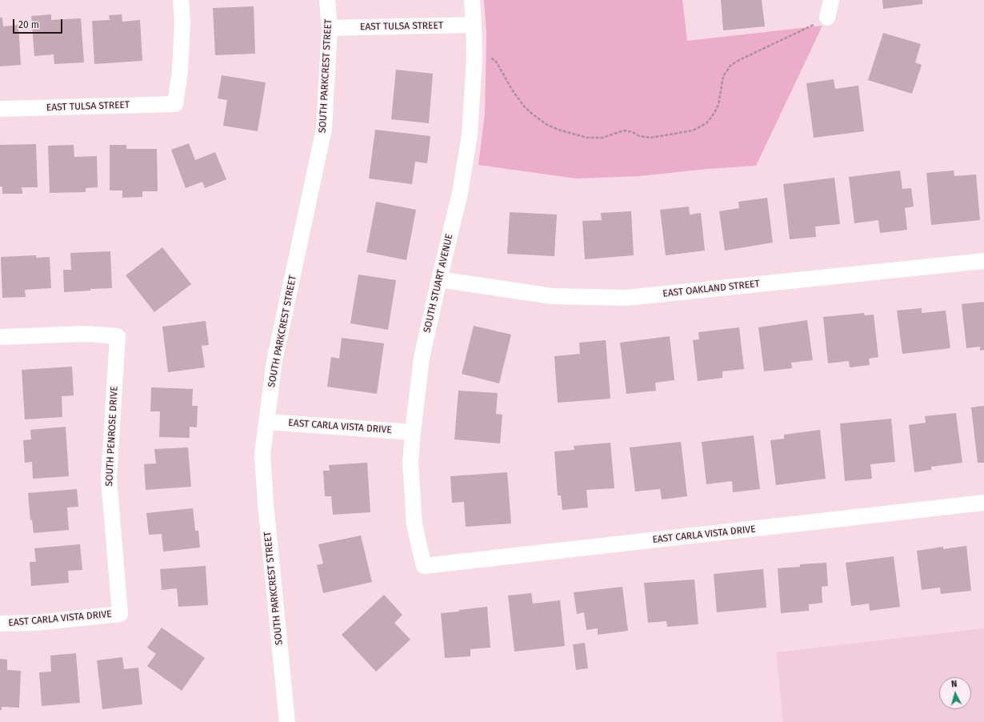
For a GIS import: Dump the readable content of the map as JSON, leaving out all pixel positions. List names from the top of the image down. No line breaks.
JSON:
{"streets":{"street":["EAST TULSA STREET","SOUTH PARKCREST STREET","SOUTH STUART AVENUE","EAST OAKLAND STREET","EAST CARLA VISTA DRIVE","SOUTH PENROSE DRIVE"]},"crossings":[["EAST TULSA STREET","SOUTH PARKCREST STREET"],["EAST TULSA STREET","SOUTH STUART AVENUE"],["SOUTH PARKCREST STREET","EAST CARLA VISTA DRIVE"],["SOUTH STUART AVENUE","EAST OAKLAND STREET"],["SOUTH STUART AVENUE","EAST CARLA VISTA DRIVE"],["EAST CARLA VISTA DRIVE","SOUTH PENROSE DRIVE"]],"scale_bar":"20 m","north":"top"}
